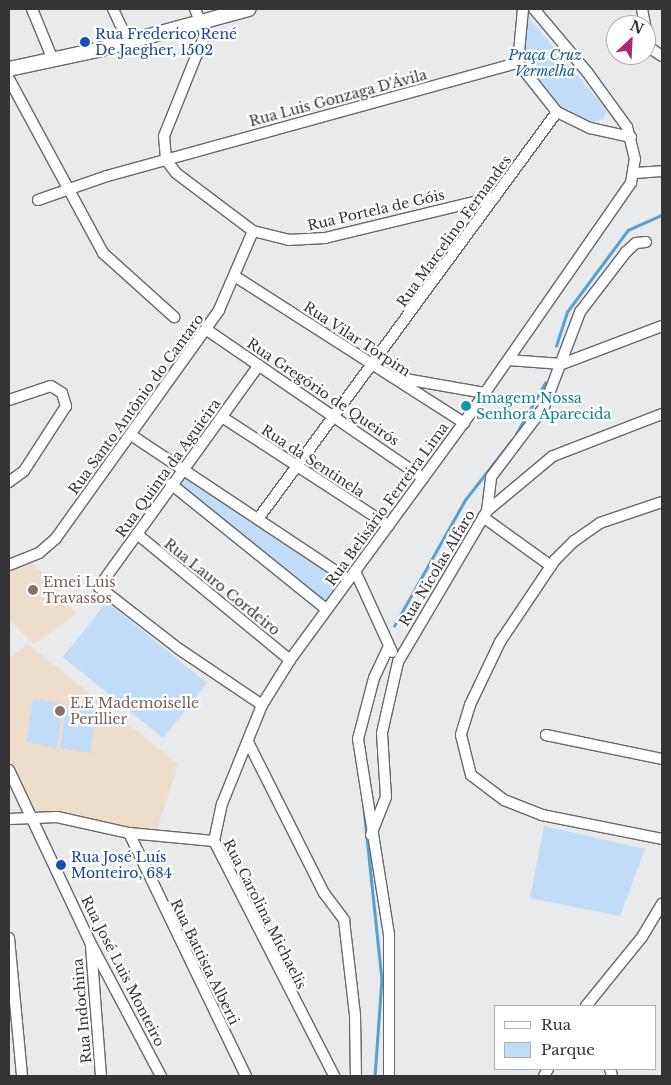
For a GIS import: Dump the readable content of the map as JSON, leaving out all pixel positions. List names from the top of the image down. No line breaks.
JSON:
{"streets":{"street":["Rua Luis Gonzaga D'Ávila","Rua Portela de Góis","Rua Marcelino Fernandes","Rua Vilar Torpim","Rua Gregório de Queirós","Rua Santo Antônio do Cantaro","Rua da Sentinela","Rua Quinta da Aguieira","Rua Belisário Ferreira Lima","Rua Nicolas Alfaro","Rua Lauro Cordeiro","Rua Carolina Michaelis","Rua Battista Alberti","Rua José Luis Monteiro","Rua Indochina"]},"crossings":[["Rua Luis Gonzaga D'Ávila","Rua Portela de Góis"],["Rua Portela de Góis","Rua Marcelino Fernandes"],["Rua Portela de Góis","Rua Santo Antônio do Cantaro"],["Rua Marcelino Fernandes","Rua Vilar Torpim"],["Rua Marcelino Fernandes","Rua Gregório de Queirós"],["Rua Marcelino Fernandes","Rua da Sentinela"],["Rua Vilar Torpim","Rua Santo Antônio do Cantaro"],["Rua Vilar Torpim","Rua Belisário Ferreira Lima"],["Rua Gregório de Queirós","Rua Santo Antônio do Cantaro"],["Rua Gregório de Queirós","Rua Quinta da Aguieira"],["Rua Gregório de Queirós","Rua Belisário Ferreira Lima"],["Rua da Sentinela","Rua Quinta da Aguieira"],["Rua da Sentinela","Rua Belisário Ferreira Lima"],["Rua Quinta da Aguieira","Rua Belisário Ferreira Lima"],["Rua Quinta da Aguieira","Rua Lauro Cordeiro"],["Rua Belisário Ferreira Lima","Rua Lauro Cordeiro"],["Rua Belisário Ferreira Lima","Rua Carolina Michaelis"],["Rua Carolina Michaelis","Rua Battista Alberti"],["Rua Carolina Michaelis","Rua José Luis Monteiro"],["Rua José Luis Monteiro","Rua Indochina"]],"parks":["Praça Cruz Vermelha"],"places":["Rua Frederico René De Jaegher, 1502","Imagem Nossa Senhora Aparecida","Emei Luis Travassos","E.E Mademoiselle Perillier","Rua José Luís Monteiro, 684"],"legend":["Rua","Parque"],"north":"top right"}
